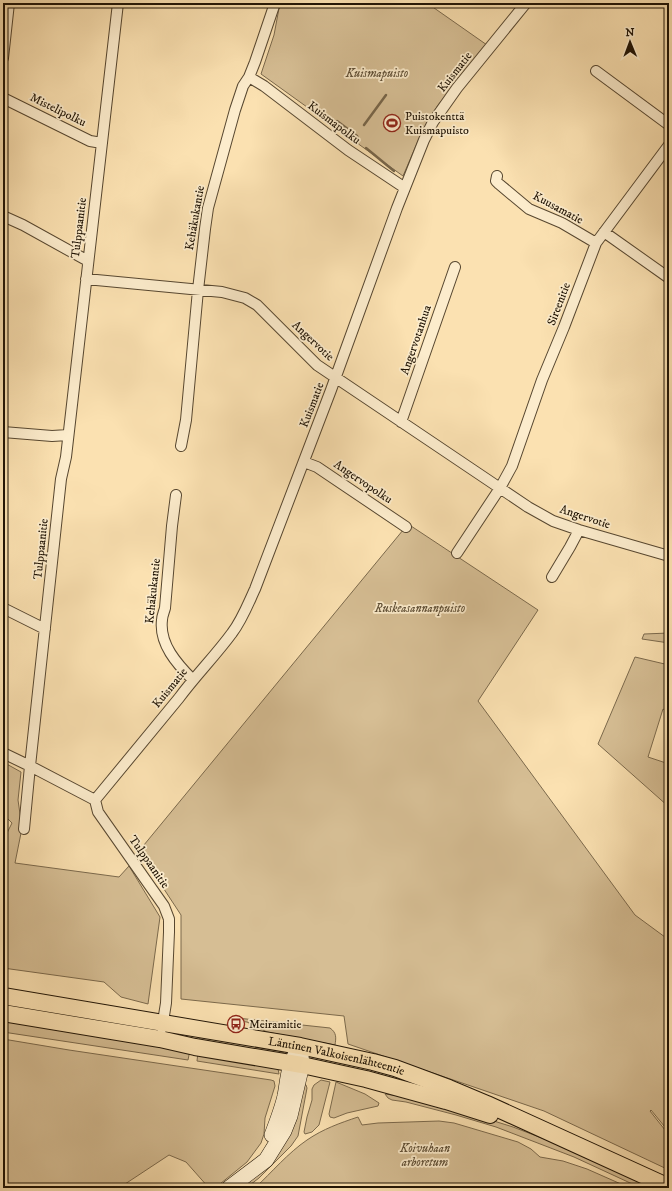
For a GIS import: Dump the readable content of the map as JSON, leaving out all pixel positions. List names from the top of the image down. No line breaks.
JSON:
{"streets":{"main road":["Läntinen Valkoisenlähteentie"],"street":["Kuismatie","Mistelipolku","Kuismapolku","Kuusamatie","Kehäkukantie","Tulppaanitie","Sireenitie","Angervotanhua","Angervotie","Angervopolku"]},"crossings":[["Kuismatie","Kuismapolku"],["Kuismatie","Kehäkukantie"],["Kuismatie","Tulppaanitie"],["Kuismatie","Angervotie"],["Kuismatie","Angervopolku"],["Mistelipolku","Tulppaanitie"],["Kuismapolku","Kehäkukantie"],["Kuusamatie","Sireenitie"],["Kehäkukantie","Angervotie"],["Tulppaanitie","Angervotie"],["Tulppaanitie","Läntinen Valkoisenlähteentie"],["Sireenitie","Angervotie"],["Angervotanhua","Angervotie"]],"parks":["Kuismapuisto","Ruskeasannanpuisto","Koivuhaan arboretum"],"places":{"sports":["Puistokenttä Kuismapuisto"],"bus stop":["Meiramitie"]},"north":"top"}
